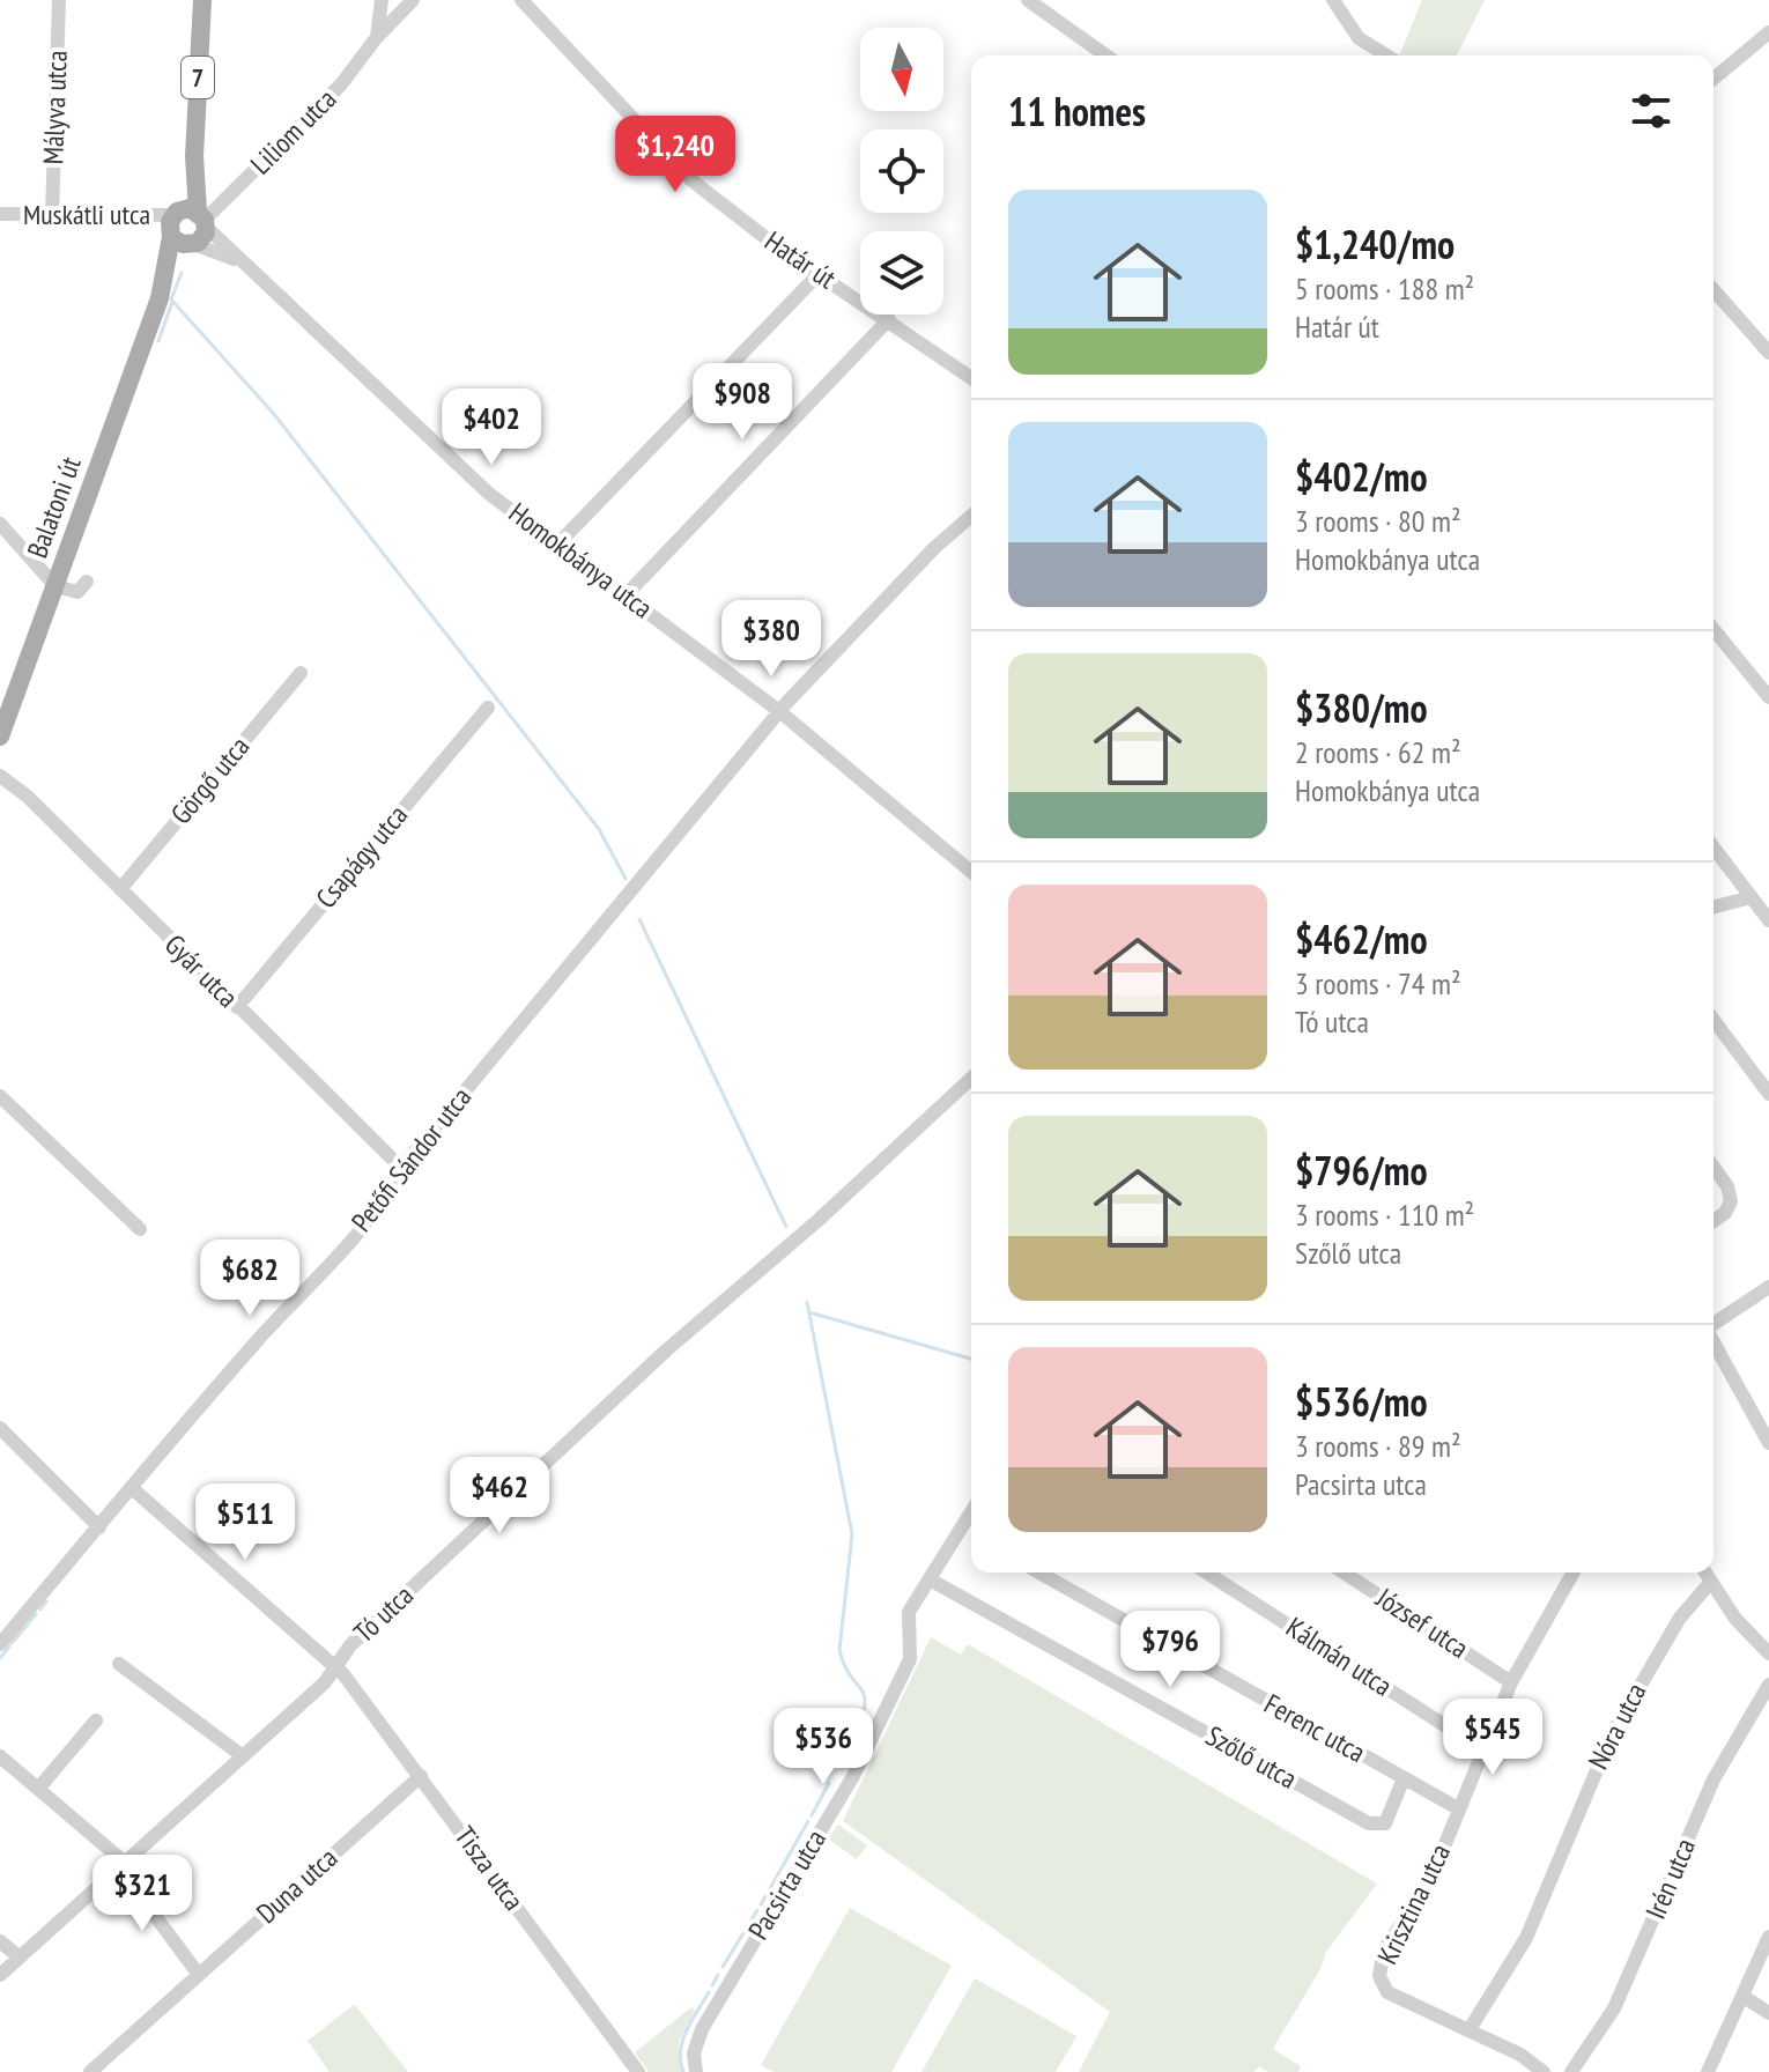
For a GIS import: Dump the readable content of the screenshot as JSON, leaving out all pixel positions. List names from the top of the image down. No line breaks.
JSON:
{"streets":{"main road":["7","Balatoni út"],"street":["Mályva utca","Liliom utca","Muskátli utca","Határ út","Homokbánya utca","Görgő utca","Csapágy utca","Gyár utca","Petőfi Sándor utca","Tó utca","József utca","Kálmán utca","Nóra utca","Ferenc utca","Szőlő utca","Tisza utca","Irén utca","Pacsirta utca","Duna utca","Krisztina utca"]},"crossings":[["7","Liliom utca"],["7","Muskátli utca"],["7","Balatoni út"],["7","Homokbánya utca"],["Mályva utca","Muskátli utca"],["Liliom utca","Muskátli utca"],["Liliom utca","Homokbánya utca"],["Muskátli utca","Homokbánya utca"],["Balatoni út","Homokbánya utca"],["Homokbánya utca","Petőfi Sándor utca"],["Görgő utca","Gyár utca"],["Csapágy utca","Gyár utca"],["Gyár utca","Petőfi Sándor utca"],["Petőfi Sándor utca","Tisza utca"],["Tó utca","Tisza utca"],["József utca","Krisztina utca"],["Kálmán utca","Krisztina utca"],["Nóra utca","Krisztina utca"],["Ferenc utca","Szőlő utca"],["Ferenc utca","Krisztina utca"],["Szőlő utca","Pacsirta utca"],["Tisza utca","Duna utca"]],"north":"bottom","page":{"heading":"11 homes","price":["$1,240","$908","$402","$380","$682","$462","$511","$796","$545","$536","$321"],"list":[{"name":"$1,240/mo","note":"5 rooms · 188 m² · Határ út"},{"name":"$402/mo","note":"3 rooms · 80 m² · Homokbánya utca"},{"name":"$380/mo","note":"2 rooms · 62 m² · Homokbánya utca"},{"name":"$462/mo","note":"3 rooms · 74 m² · Tó utca"},{"name":"$796/mo","note":"3 rooms · 110 m² · Szőlő utca"},{"name":"$536/mo","note":"3 rooms · 89 m² · Pacsirta utca"}]}}
